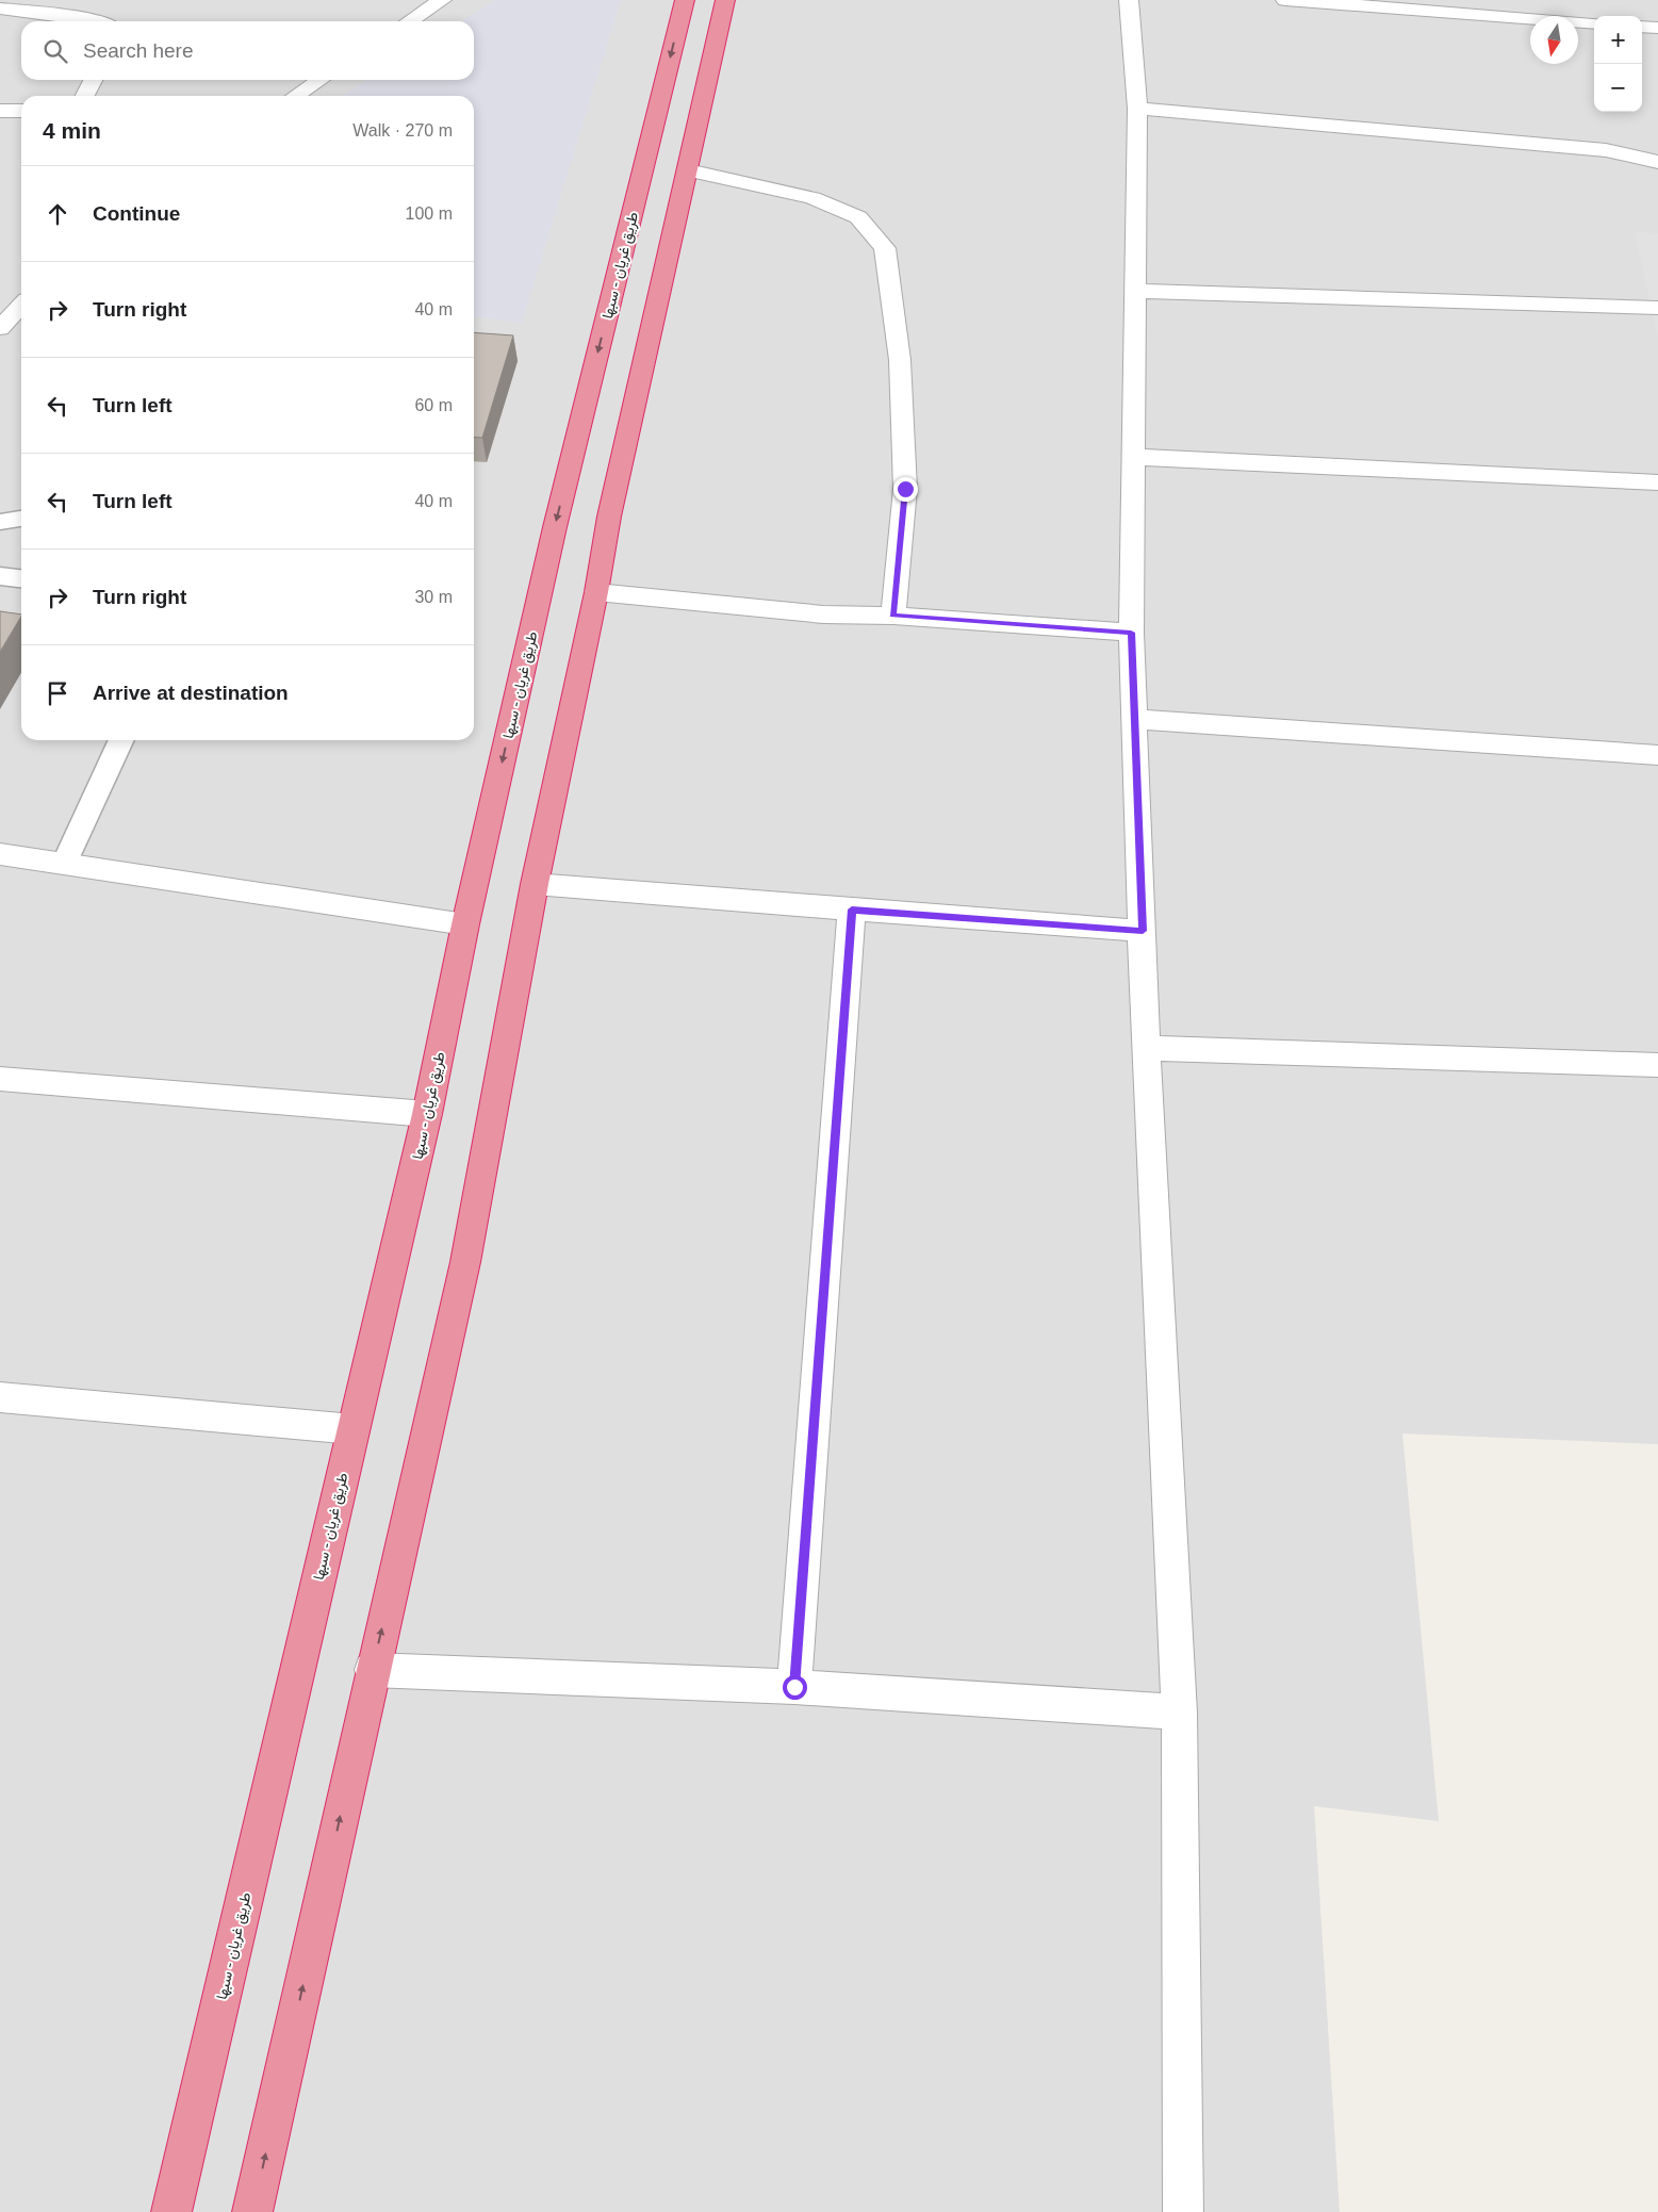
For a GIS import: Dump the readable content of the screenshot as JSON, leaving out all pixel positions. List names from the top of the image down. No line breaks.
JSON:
{"streets":{"highway":["طريق غريان - سبها"]},"north":"bottom","page":{"map_buttons":["+","−"],"search":"Search here","heading":["4 min","Walk · 270 m"],"list":[["Continue","100 m"],["Turn right","40 m"],["Turn left","60 m"],["Turn left","40 m"],["Turn right","30 m"],"Arrive at destination"]}}
